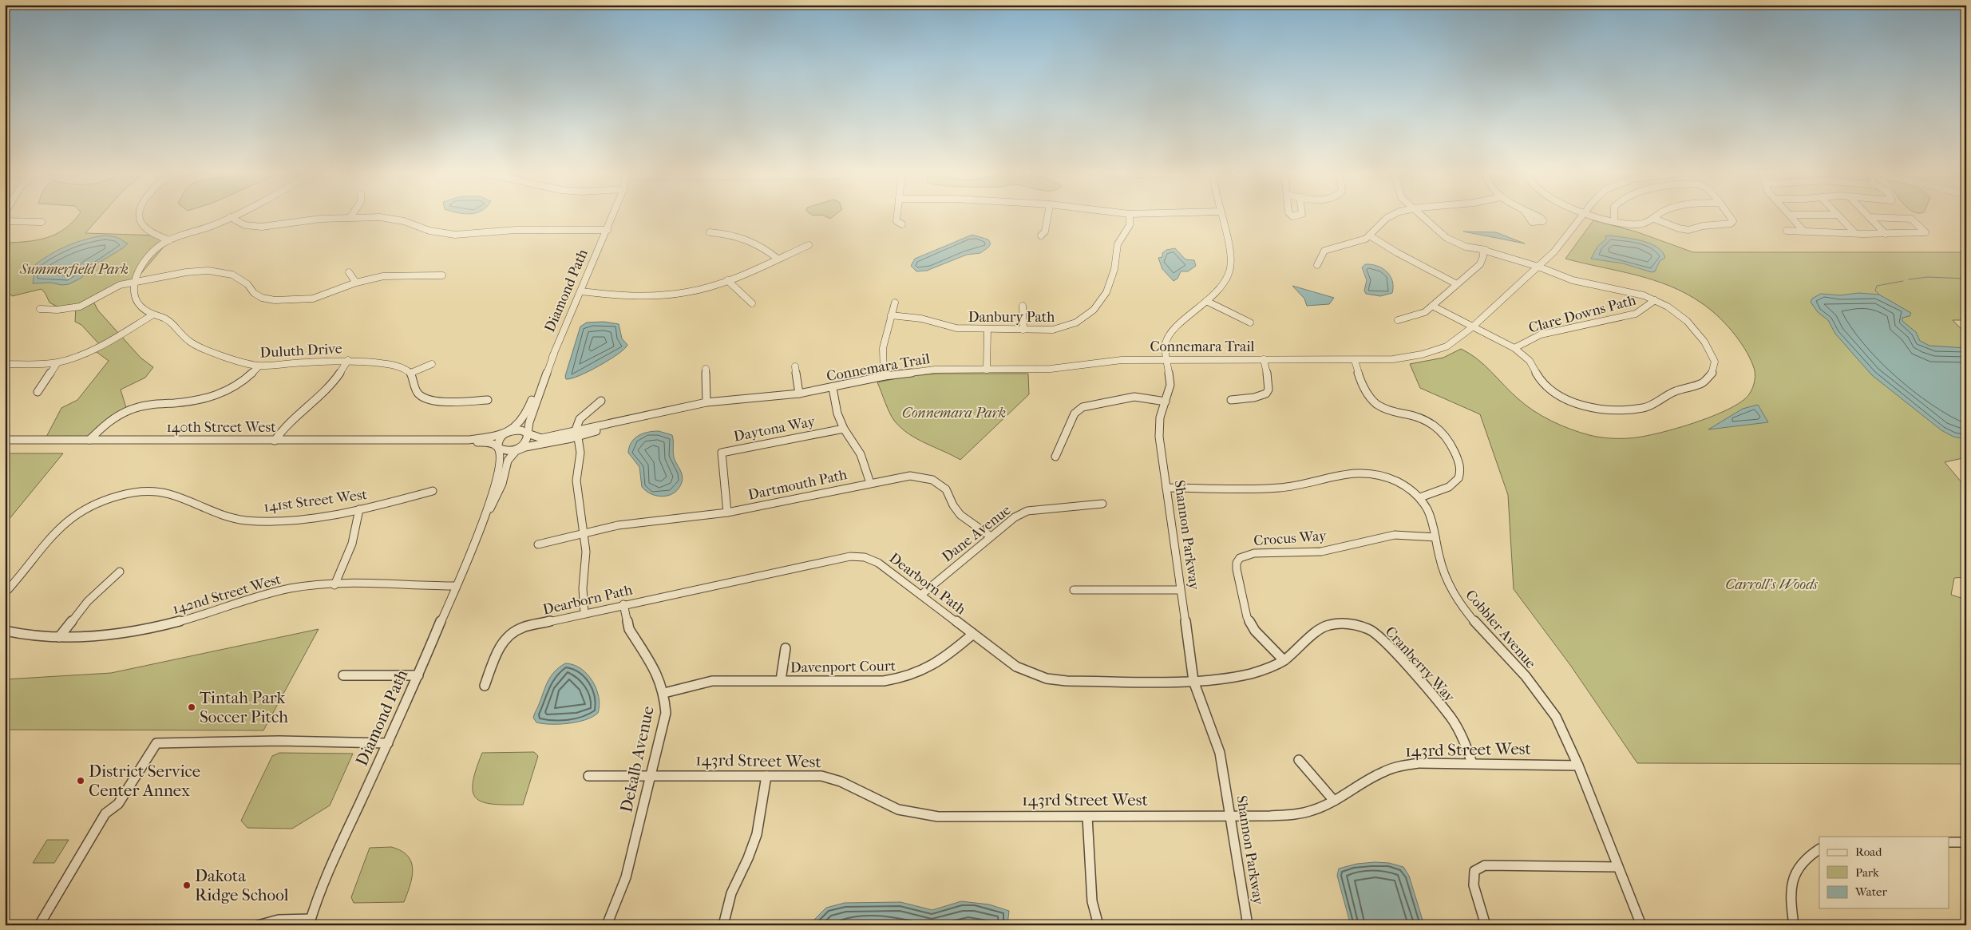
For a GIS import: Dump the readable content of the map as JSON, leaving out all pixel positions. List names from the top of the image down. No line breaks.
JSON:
{"streets":{"street":["Diamond Path","Clare Downs Path","Danbury Path","Connemara Trail","Duluth Drive","140th Street West","Daytona Way","Dartmouth Path","141st Street West","Dane Avenue","Shannon Parkway","Crocus Way","Dearborn Path","142nd Street West","Cobbler Avenue","Cranberry Way","Davenport Court","143rd Street West","Dekalb Avenue"]},"crossings":[["Diamond Path","Connemara Trail"],["Diamond Path","140th Street West"],["Diamond Path","142nd Street West"],["Connemara Trail","Shannon Parkway"],["Daytona Way","Dartmouth Path"],["Dartmouth Path","Dane Avenue"],["Dane Avenue","Dearborn Path"],["Shannon Parkway","Dearborn Path"],["Shannon Parkway","Cobbler Avenue"],["Shannon Parkway","143rd Street West"],["Crocus Way","Dearborn Path"],["Crocus Way","Cobbler Avenue"],["Crocus Way","Cranberry Way"],["Dearborn Path","Cranberry Way"],["Dearborn Path","Davenport Court"],["Dearborn Path","Dekalb Avenue"],["Cobbler Avenue","143rd Street West"],["Cranberry Way","143rd Street West"],["143rd Street West","Dekalb Avenue"]],"parks":["Summerfield Park","Connemara Park","Carroll's Woods"],"places":["Tintah Park Soccer Pitch","District Service Center Annex","Dakota Ridge School"],"legend":["Road","Park","Water"]}
